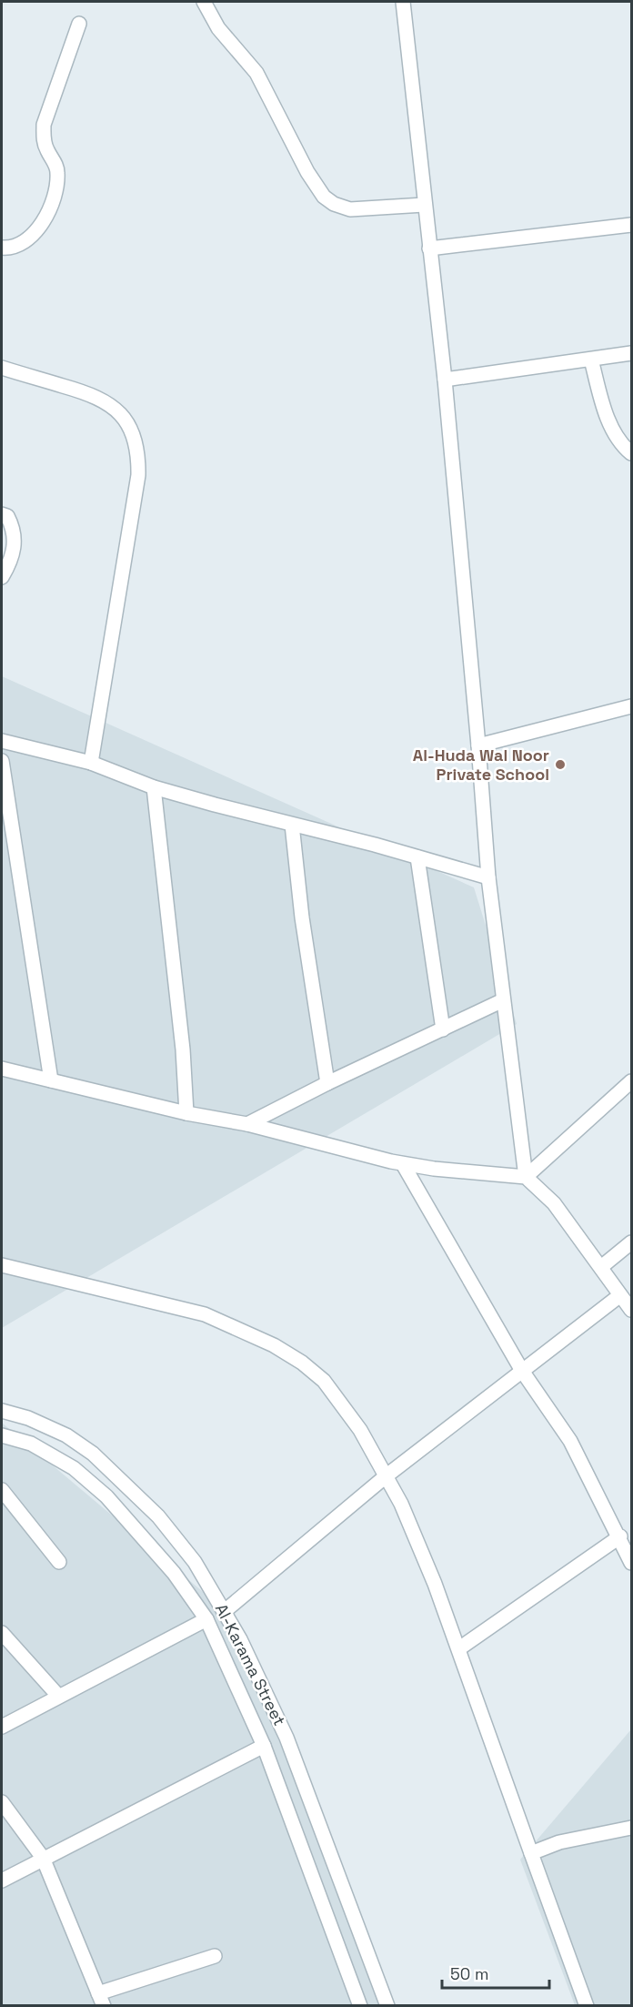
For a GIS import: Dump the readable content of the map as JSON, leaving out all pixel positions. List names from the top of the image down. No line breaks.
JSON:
{"streets":{"street":["Al-Karama Street"]},"places":["Al-Huda Wal Noor Private School"],"scale_bar":"50 m"}
